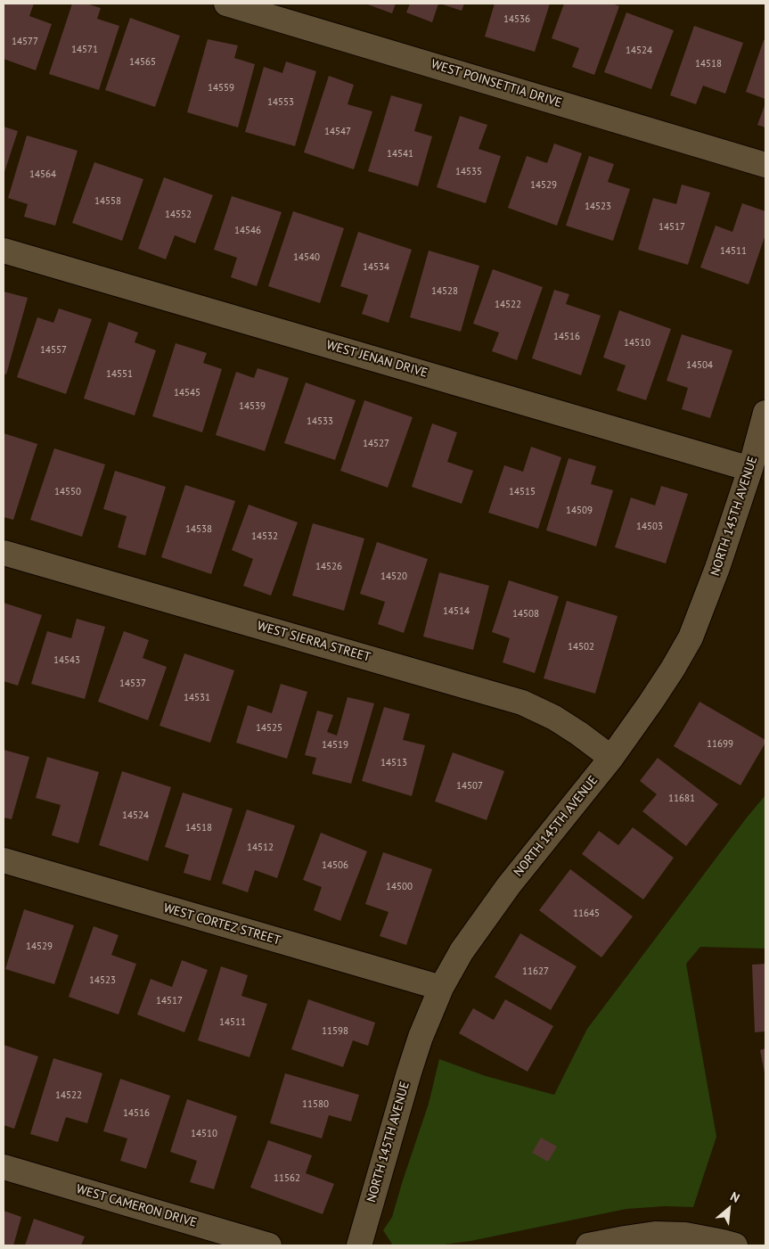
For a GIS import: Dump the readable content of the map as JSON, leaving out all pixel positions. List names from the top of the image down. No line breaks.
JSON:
{"streets":{"street":["WEST POINSETTIA DRIVE","WEST JENAN DRIVE","NORTH 145TH AVENUE","WEST SIERRA STREET","WEST CORTEZ STREET","WEST CAMERON DRIVE"]},"crossings":[["WEST JENAN DRIVE","NORTH 145TH AVENUE"],["NORTH 145TH AVENUE","WEST SIERRA STREET"],["NORTH 145TH AVENUE","WEST CORTEZ STREET"]],"house_numbers":["14536","14577","14571","14524","14565","14518","14559","14553","14547","14541","14535","14564","14529","14558","14523","14552","14517","14546","14511","14540","14534","14528","14522","14516","14510","14557","14504","14551","14545","14539","14533","14527","14550","14515","14509","14503","14538","14532","14526","14520","14514","14508","14502","14543","14537","14531","14525","11699","14519","14513","14507","11681","14524","14518","14512","14506","14500","11645","14529","11627","14523","14517","14511","11598","14522","11580","14516","14510","11562"],"north":"top right"}
